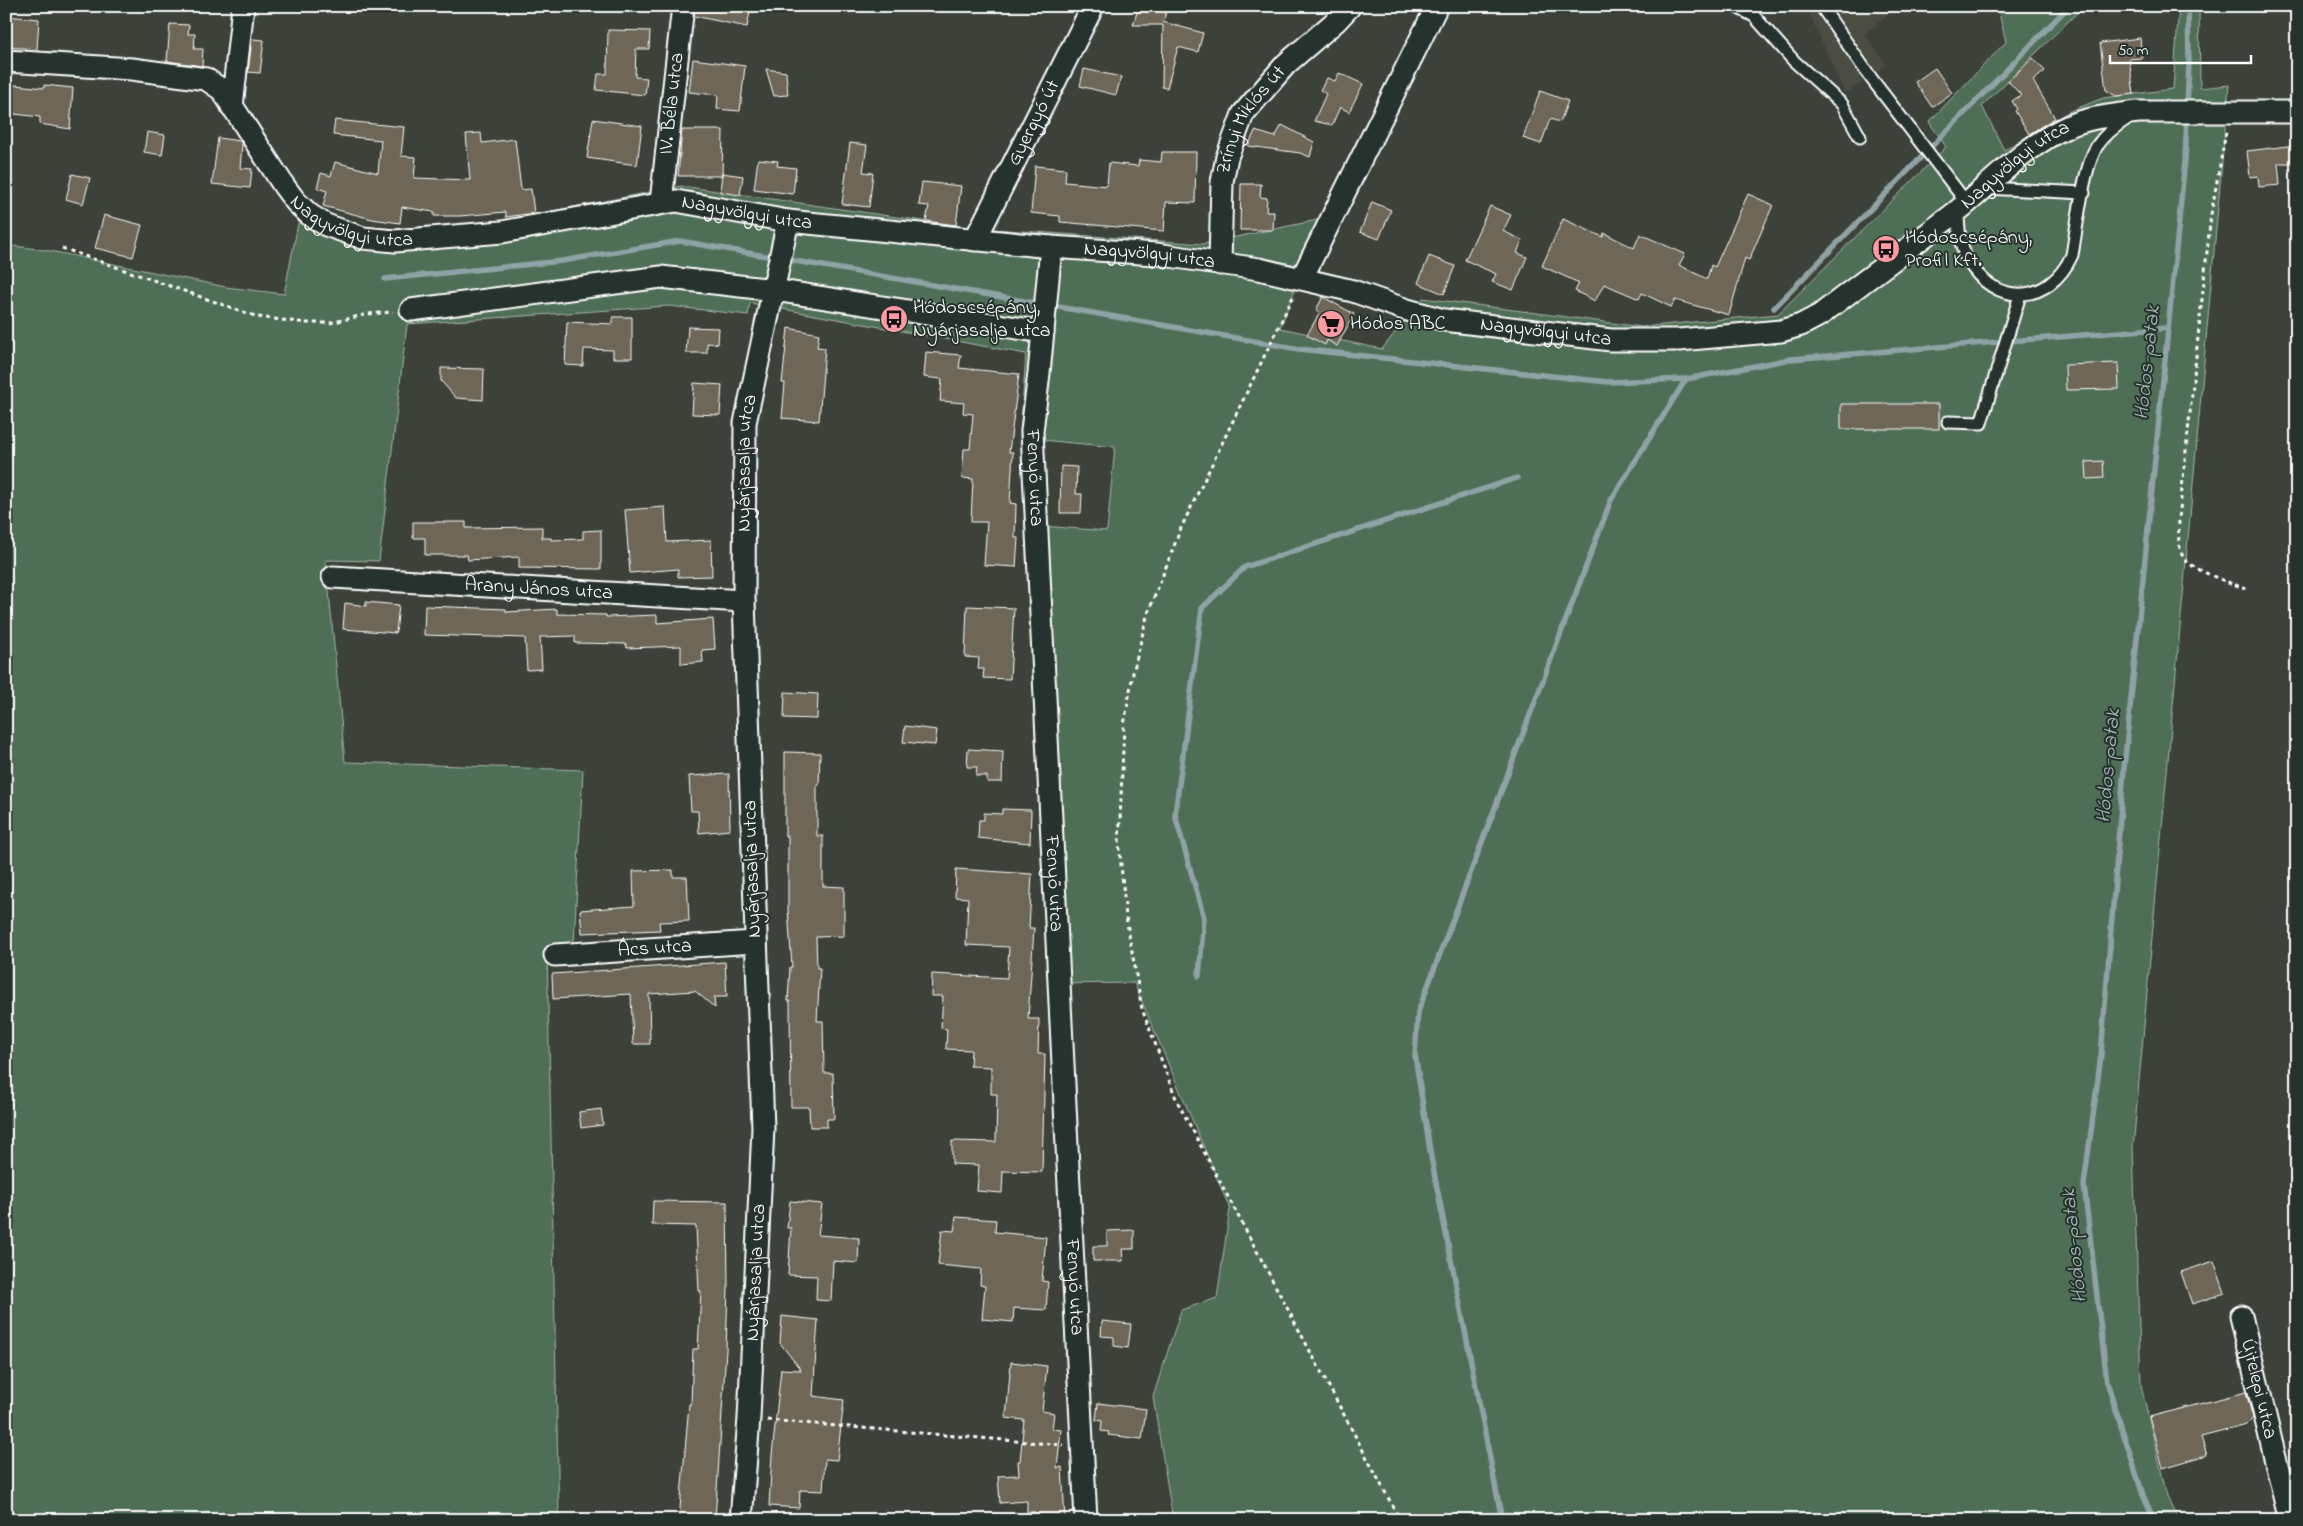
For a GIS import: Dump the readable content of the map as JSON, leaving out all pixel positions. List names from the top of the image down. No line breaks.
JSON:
{"streets":{"street":["IV. Béla utca","Zrínyi Miklós út","Gyergyó út","Nagyvölgyi utca","Nyárjasalja utca","Fenyő utca","Arany János utca","Ács utca","Újtelepi utca"]},"crossings":[["IV. Béla utca","Nagyvölgyi utca"],["Zrínyi Miklós út","Nagyvölgyi utca"],["Gyergyó út","Nagyvölgyi utca"],["Nagyvölgyi utca","Nyárjasalja utca"],["Nagyvölgyi utca","Fenyő utca"],["Nyárjasalja utca","Arany János utca"],["Nyárjasalja utca","Ács utca"]],"water":["Hódos-patak"],"places":{"bus stop":["Hódoscsépány, Profil Kft.","Hódoscsépány, Nyárjasalja utca"],"supermarket":["Hódos ABC"]},"scale_bar":"50 m"}
